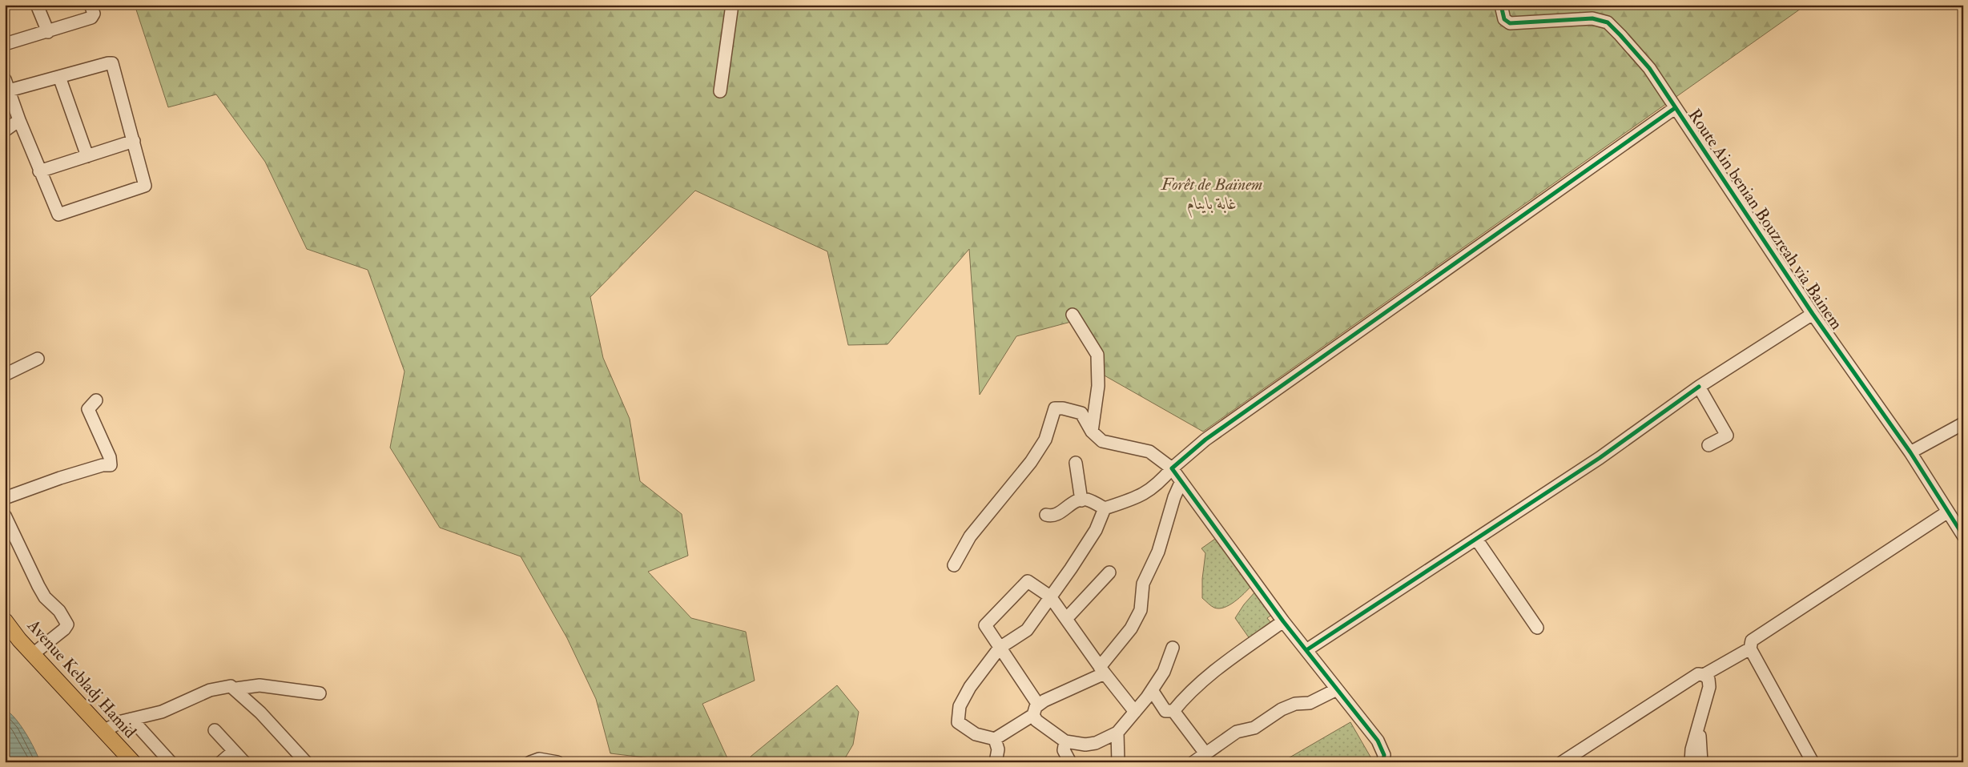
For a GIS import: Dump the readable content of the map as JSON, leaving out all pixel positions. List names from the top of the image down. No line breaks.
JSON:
{"streets":{"main road":["Avenue Kebladj Hamid"],"street":["Route Ain benian Bouzreah via Bainem"]},"parks":["Forêt de Baïnem غابة باينام"]}
